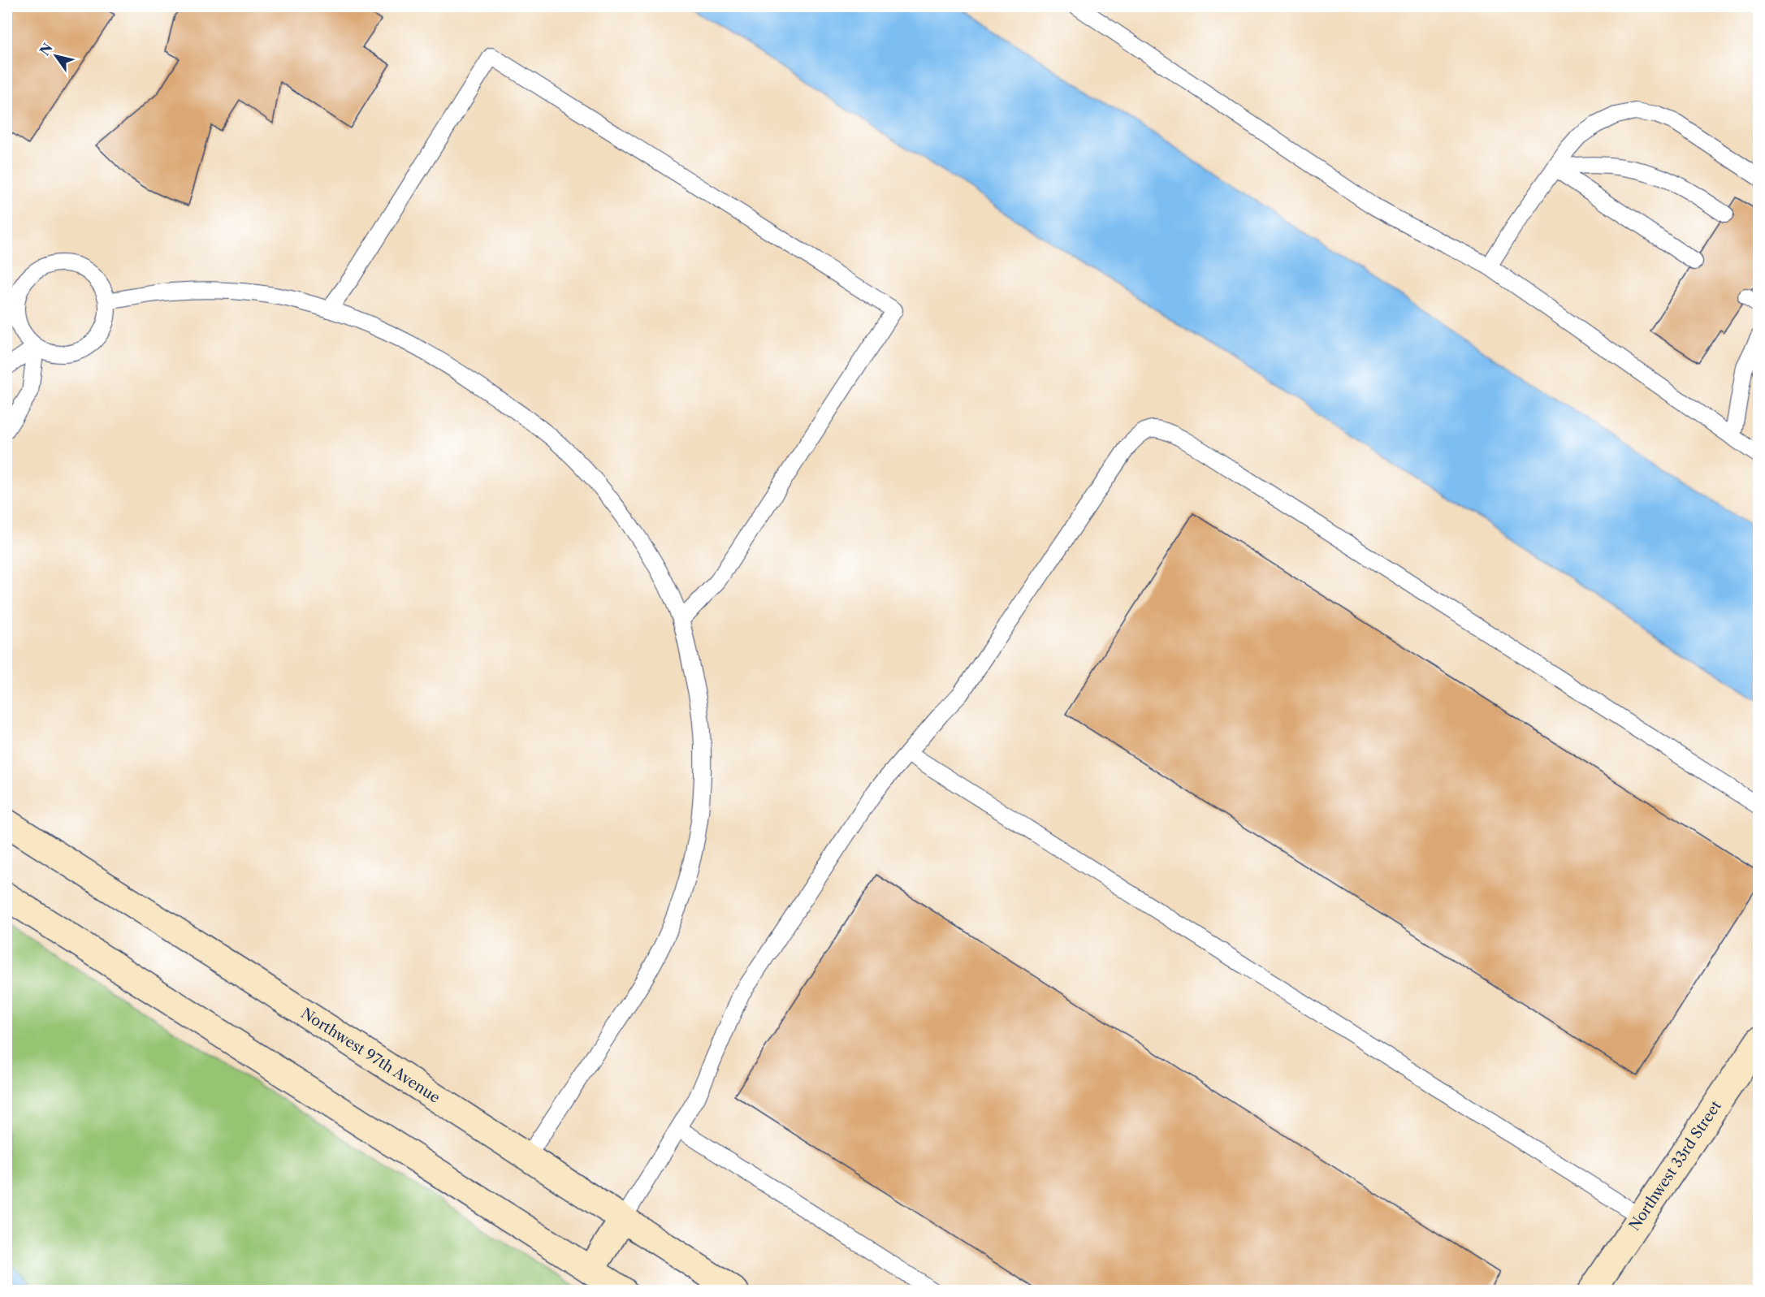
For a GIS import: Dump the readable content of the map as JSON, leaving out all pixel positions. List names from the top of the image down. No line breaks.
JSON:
{"streets":{"street":["Northwest 97th Avenue","Northwest 33rd Street"]},"north":"top left"}
